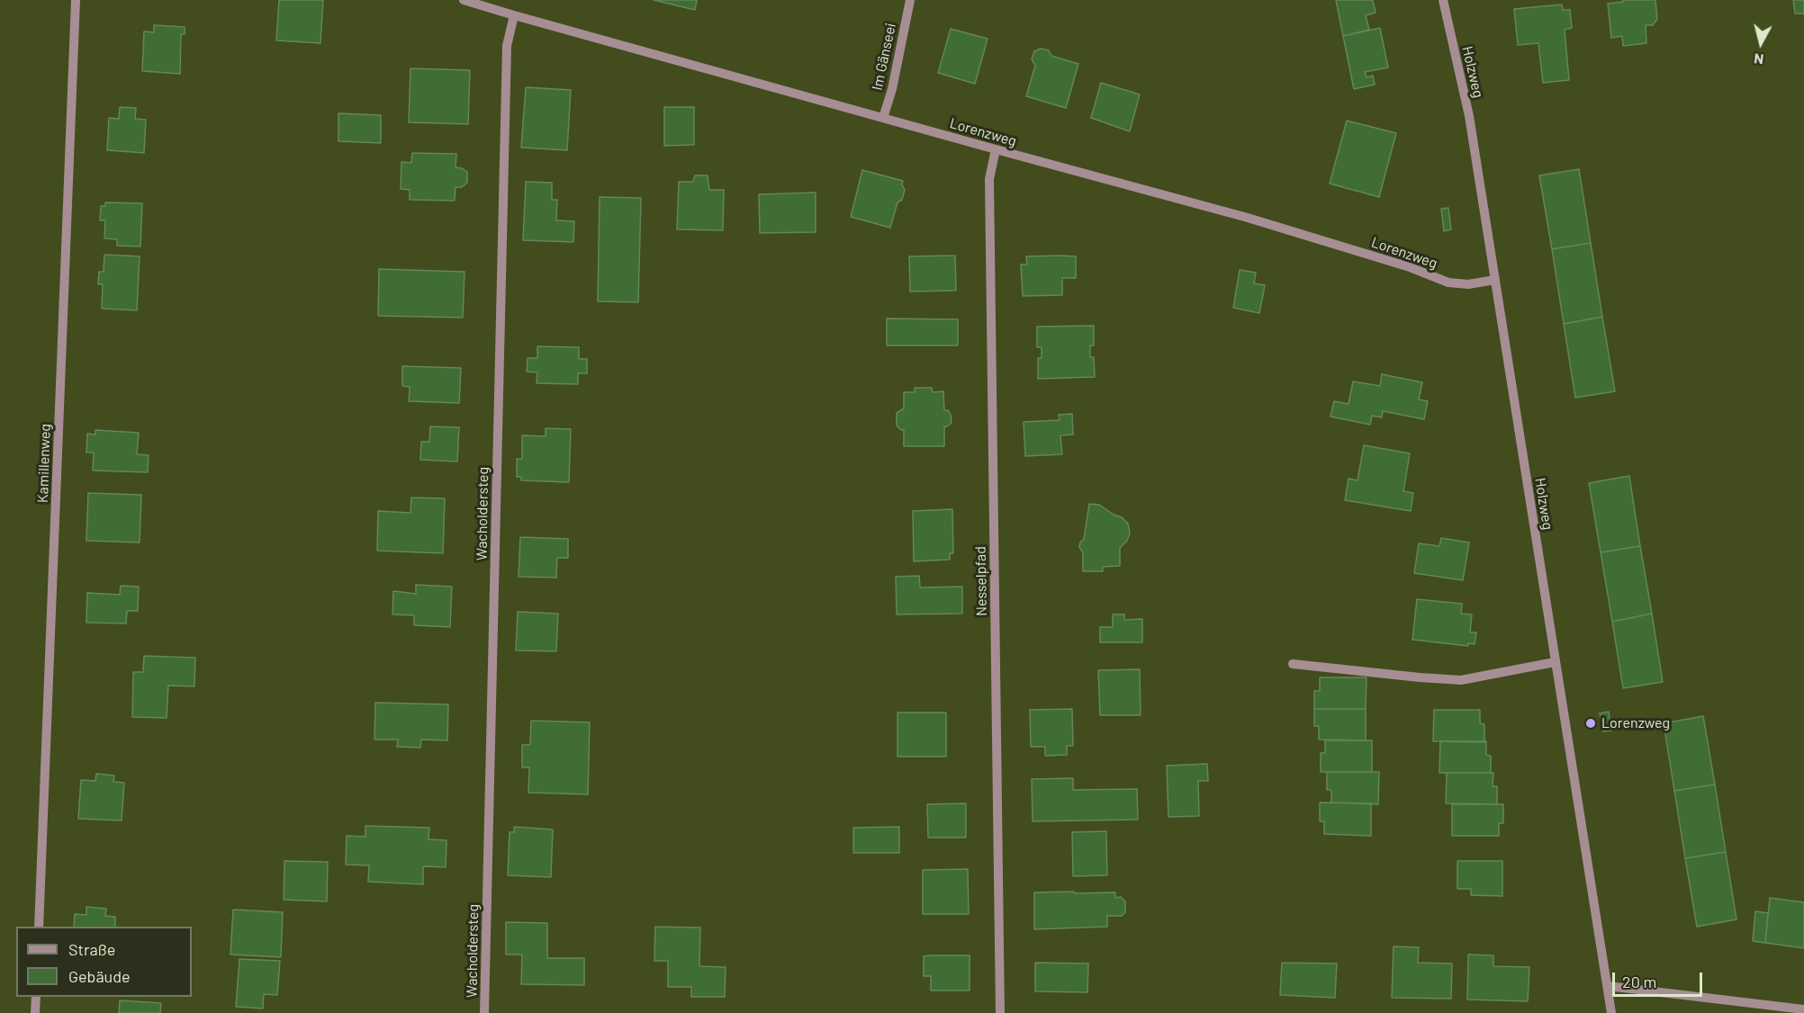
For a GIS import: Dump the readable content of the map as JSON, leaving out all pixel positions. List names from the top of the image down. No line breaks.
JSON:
{"streets":{"street":["Im Gänseei","Holzweg","Lorenzweg","Kamillenweg","Wacholdersteg","Nesselpfad"]},"crossings":[["Im Gänseei","Lorenzweg"],["Holzweg","Lorenzweg"],["Lorenzweg","Wacholdersteg"],["Lorenzweg","Nesselpfad"]],"places":["Lorenzweg"],"legend":["Straße","Gebäude"],"scale_bar":"20 m","north":"bottom"}
